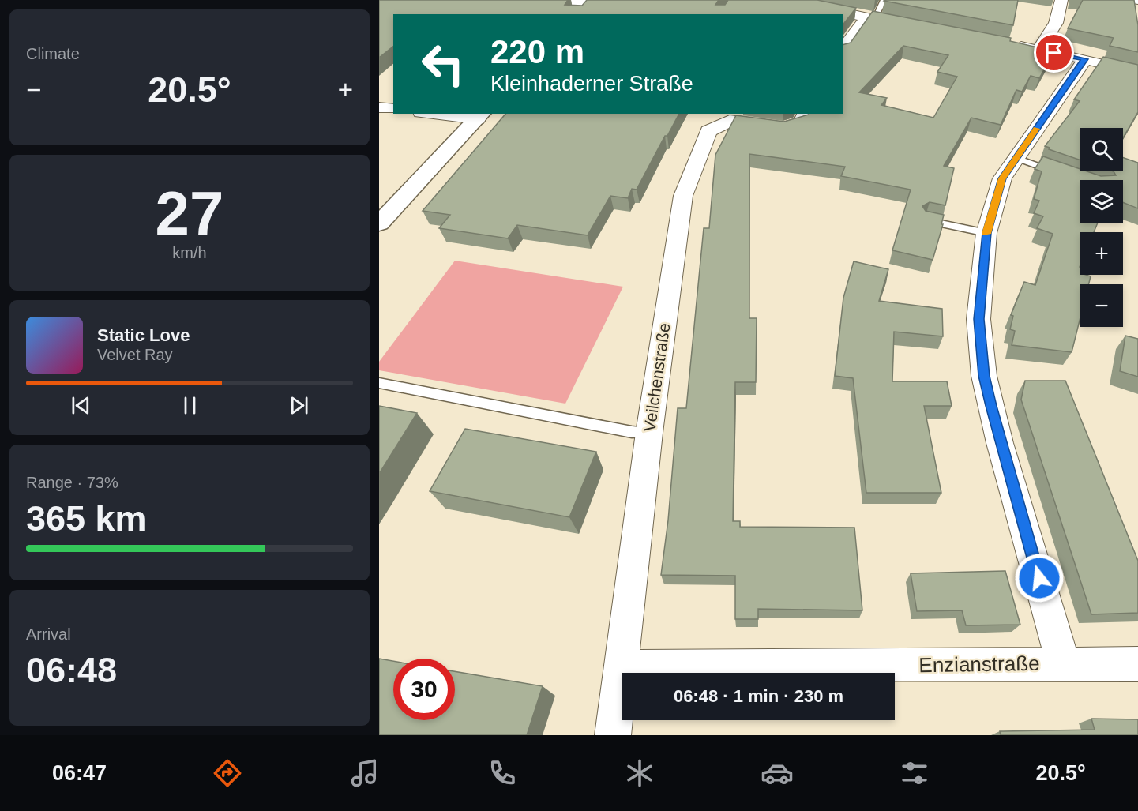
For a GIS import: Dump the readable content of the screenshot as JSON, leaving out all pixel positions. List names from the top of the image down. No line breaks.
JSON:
{"streets":{"street":["Veilchenstraße","Enzianstraße"]},"crossings":[["Veilchenstraße","Enzianstraße"]],"page":{"tile":["Climate",["27","km/h"],["Range · 73%","365 km"],["Arrival","06:48"]],"turn":["220 m","Kleinhaderner Straße"],"heat":["−","20.5°","+"],"map_buttons":["+","−"],"song":["Static Love","Velvet Ray"],"limit":"30","trip":"06:48 · 1 min · 230 m","tabs":["06:47","20.5°"]}}
